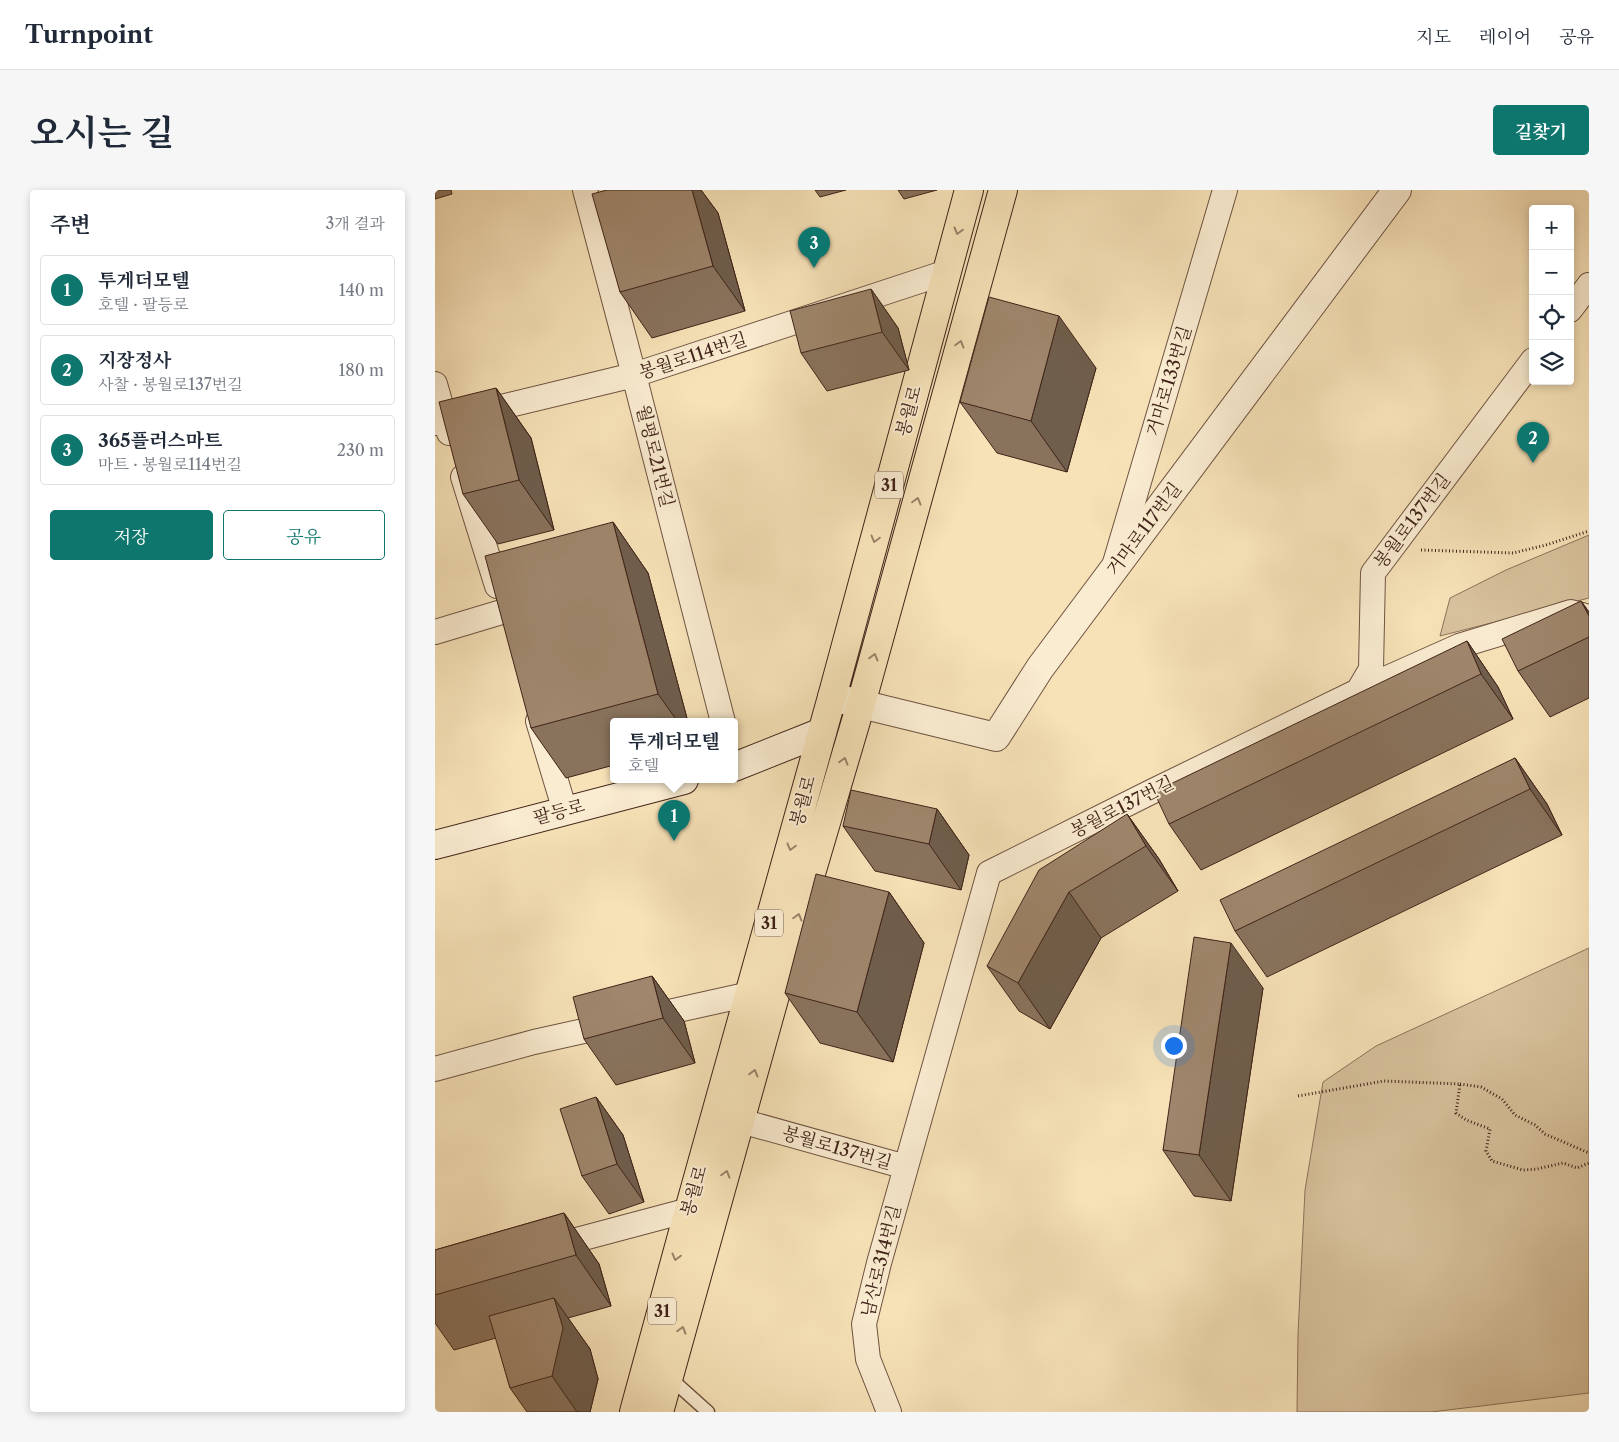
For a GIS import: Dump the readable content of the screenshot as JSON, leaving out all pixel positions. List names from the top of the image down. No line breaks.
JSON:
{"streets":{"main road":["봉월로","31"],"street":["봉월로114번길","거마로133번길","월평로21번길","봉월로137번길","거마로117번길","팔등로","남산로314번길"]},"crossings":[["봉월로114번길","봉월로"],["봉월로114번길","월평로21번길"],["거마로133번길","거마로117번길"],["봉월로","봉월로137번길"],["봉월로","거마로117번길"],["봉월로137번길","남산로314번길"]],"page":{"header":"Turnpoint","nav":["지도","레이어","공유"],"title":"오시는 길","buttons":["길찾기",["저장","공유"]],"heading":["주변","3개 결과"],"map_buttons":["+","−"],"pins":["3","2","1"],"list":[{"mark":"1","name":"투게더모텔","note":"호텔 · 팔등로","value":"140 m"},{"mark":"2","name":"지장정사","note":"사찰 · 봉월로137번길","value":"180 m"},{"mark":"3","name":"365플러스마트","note":"마트 · 봉월로114번길","value":"230 m"}],"popup":["투게더모텔","호텔"]}}
